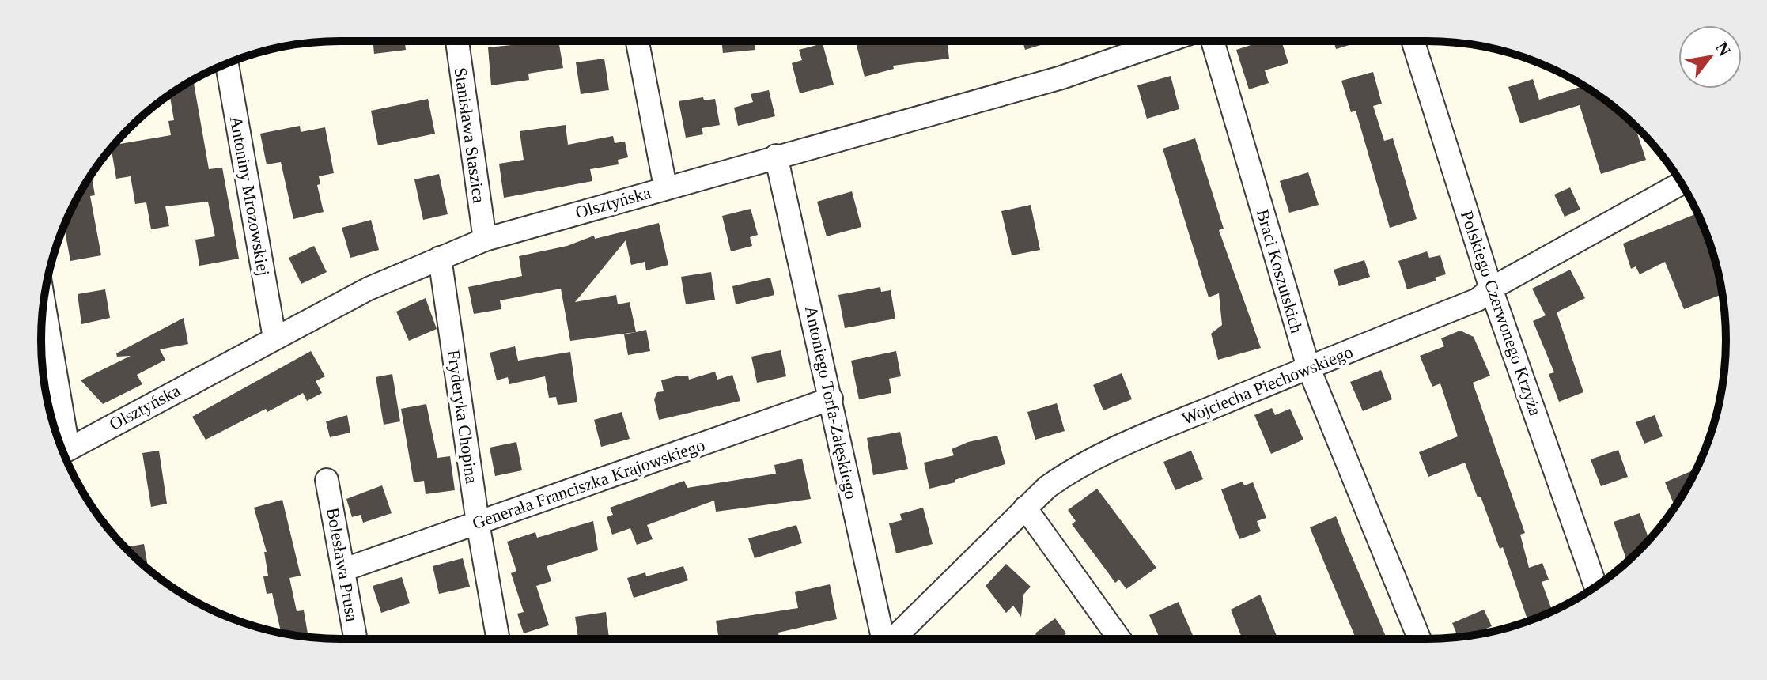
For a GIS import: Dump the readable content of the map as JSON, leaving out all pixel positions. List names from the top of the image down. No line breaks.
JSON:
{"streets":{"street":["Stanisława Staszica","Antoniny Mrozowskiej","Olsztyńska","Braci Koszutskich","Polskiego Czerwonego Krzyża","Wojciecha Piechowskiego","Antoniego Torfa-Załęskiego","Fryderyka Chopina","Generała Franciszka Krajowskiego","Bolesława Prusa"]},"crossings":[["Stanisława Staszica","Olsztyńska"],["Antoniny Mrozowskiej","Olsztyńska"],["Olsztyńska","Antoniego Torfa-Załęskiego"],["Olsztyńska","Fryderyka Chopina"],["Braci Koszutskich","Wojciecha Piechowskiego"],["Polskiego Czerwonego Krzyża","Wojciecha Piechowskiego"],["Antoniego Torfa-Załęskiego","Generała Franciszka Krajowskiego"],["Fryderyka Chopina","Generała Franciszka Krajowskiego"],["Generała Franciszka Krajowskiego","Bolesława Prusa"]],"north":"top right"}
